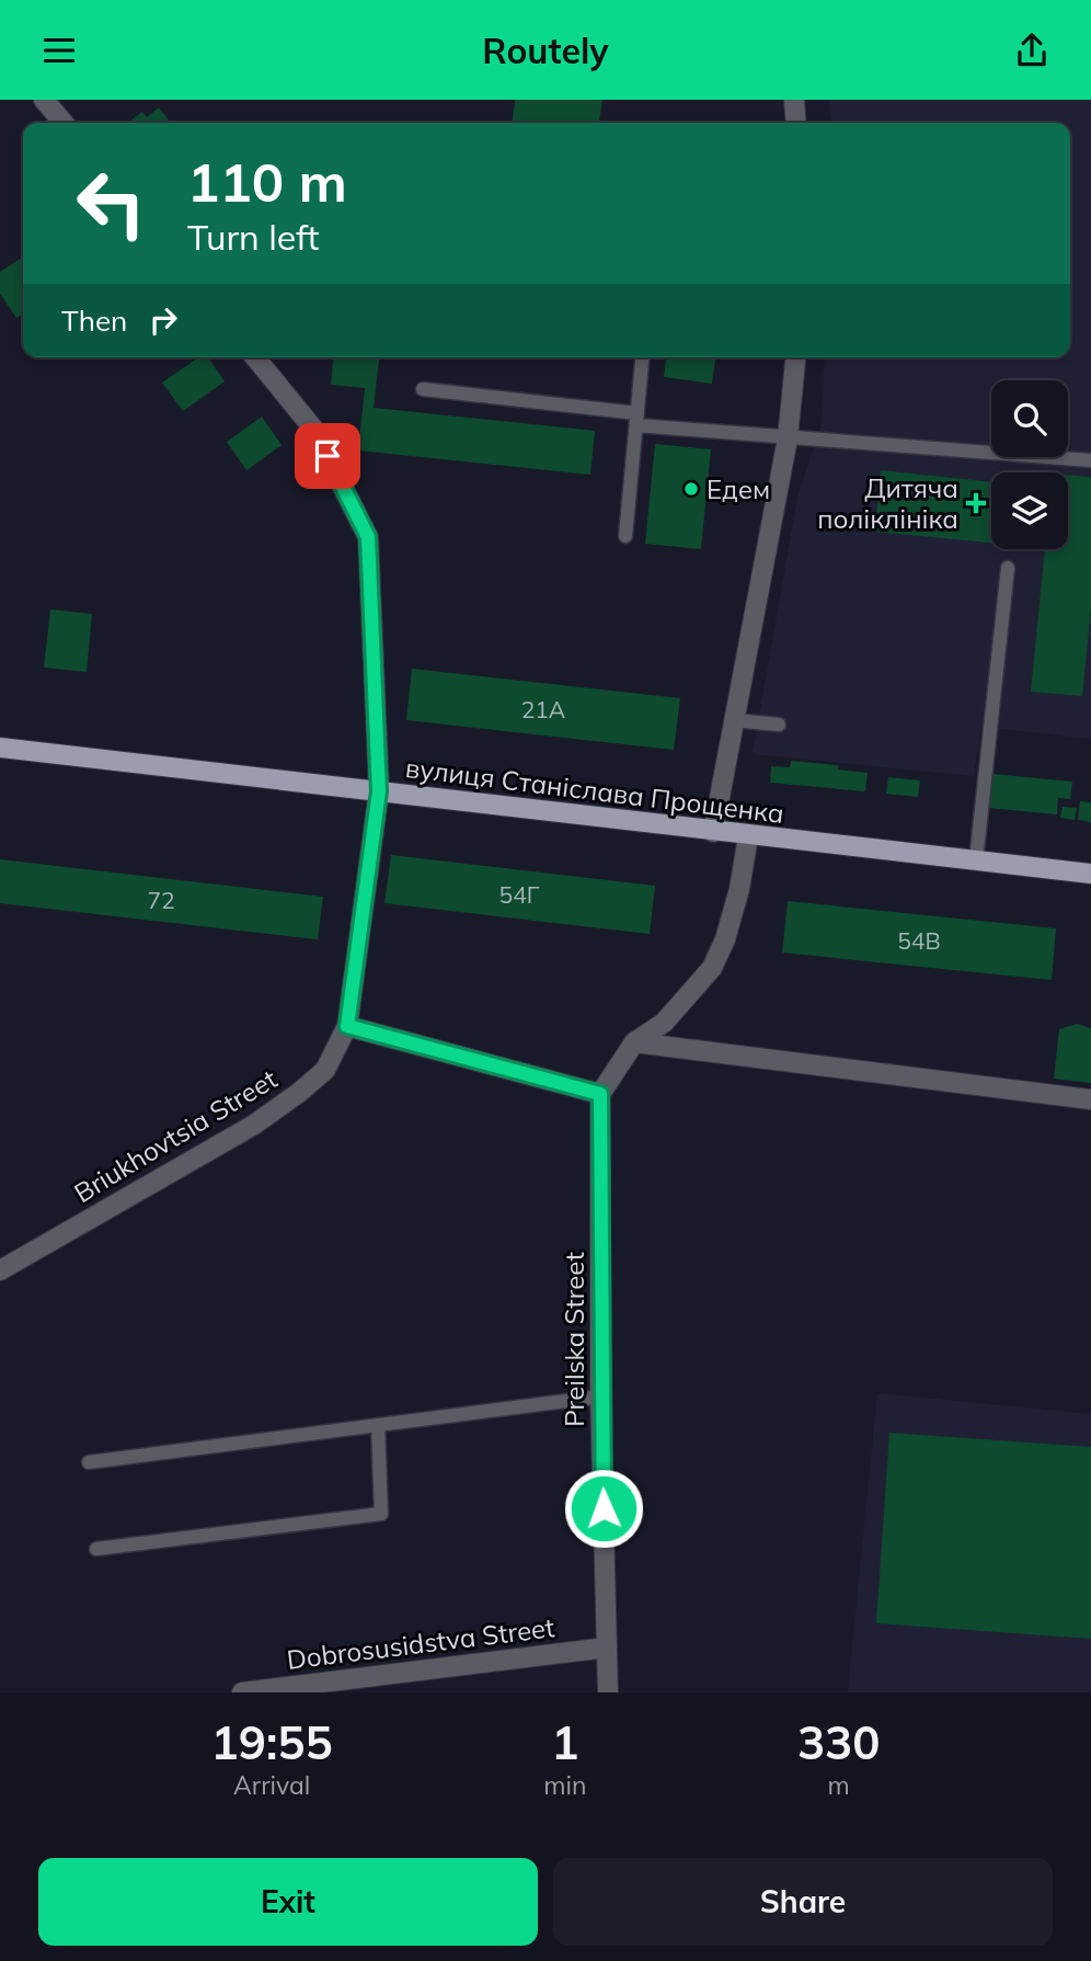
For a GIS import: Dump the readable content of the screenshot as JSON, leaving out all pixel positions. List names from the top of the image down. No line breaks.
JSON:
{"streets":{"main road":["вулиця Станіслава Прощенка"],"street":["Briukhovtsia Street","Preilska Street","Dobrosusidstva Street"]},"crossings":[["вулиця Станіслава Прощенка","Briukhovtsia Street"],["Preilska Street","Dobrosusidstva Street"]],"places":{"other":["Едем"],"health":["Дитяча поліклініка"]},"house_numbers":["21А","54Г","72","54В"],"page":{"header":"Routely","turn":["110 m","Turn left"],"then":"Then","eta":["19:55","Arrival","1","min","330","m"],"buttons":["Exit","Share"]}}
